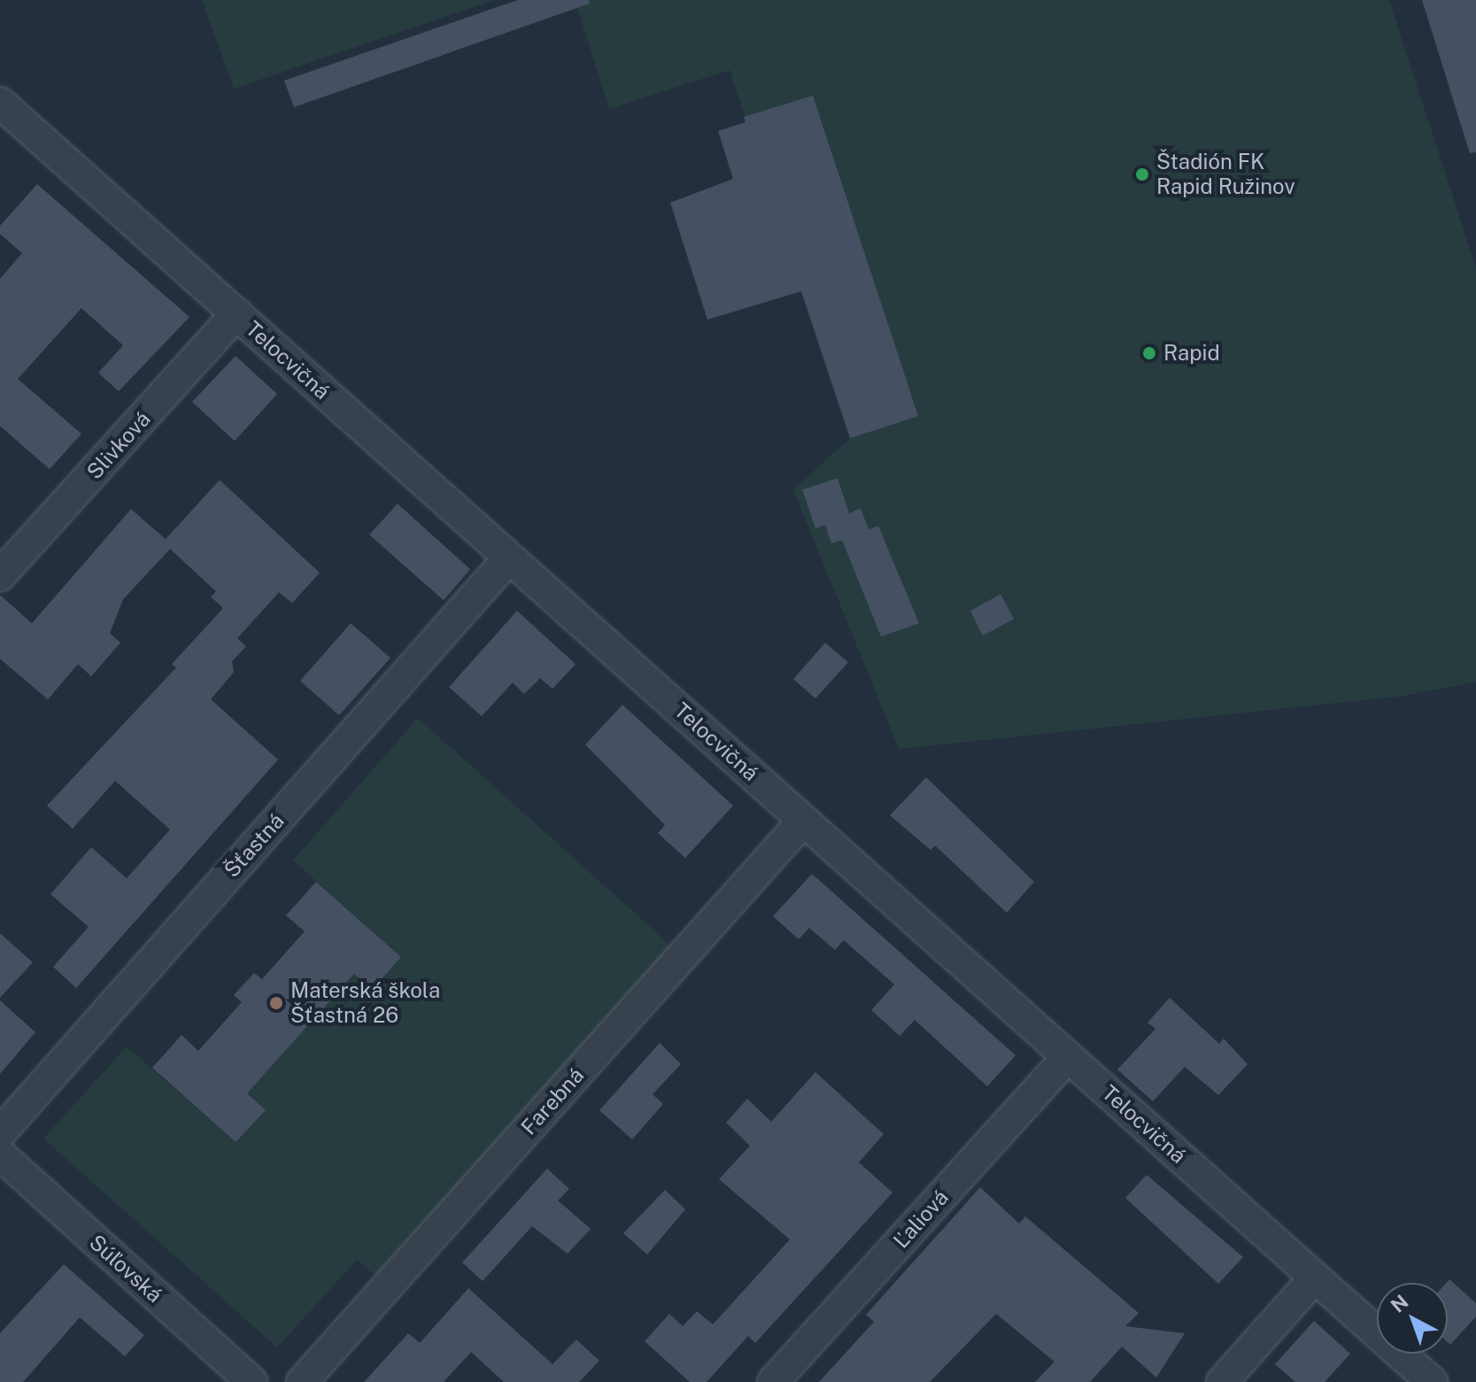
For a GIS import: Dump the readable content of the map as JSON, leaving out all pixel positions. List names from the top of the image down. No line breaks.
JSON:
{"streets":{"street":["Telocvičná","Slivková","Šťastná","Farebná","Ľaliová","Súľovská"]},"crossings":[["Telocvičná","Slivková"],["Telocvičná","Šťastná"],["Telocvičná","Farebná"],["Telocvičná","Ľaliová"]],"places":["Štadión FK Rapid Ružinov","Rapid","Materská škola Šťastná 26"],"north":"top left"}
